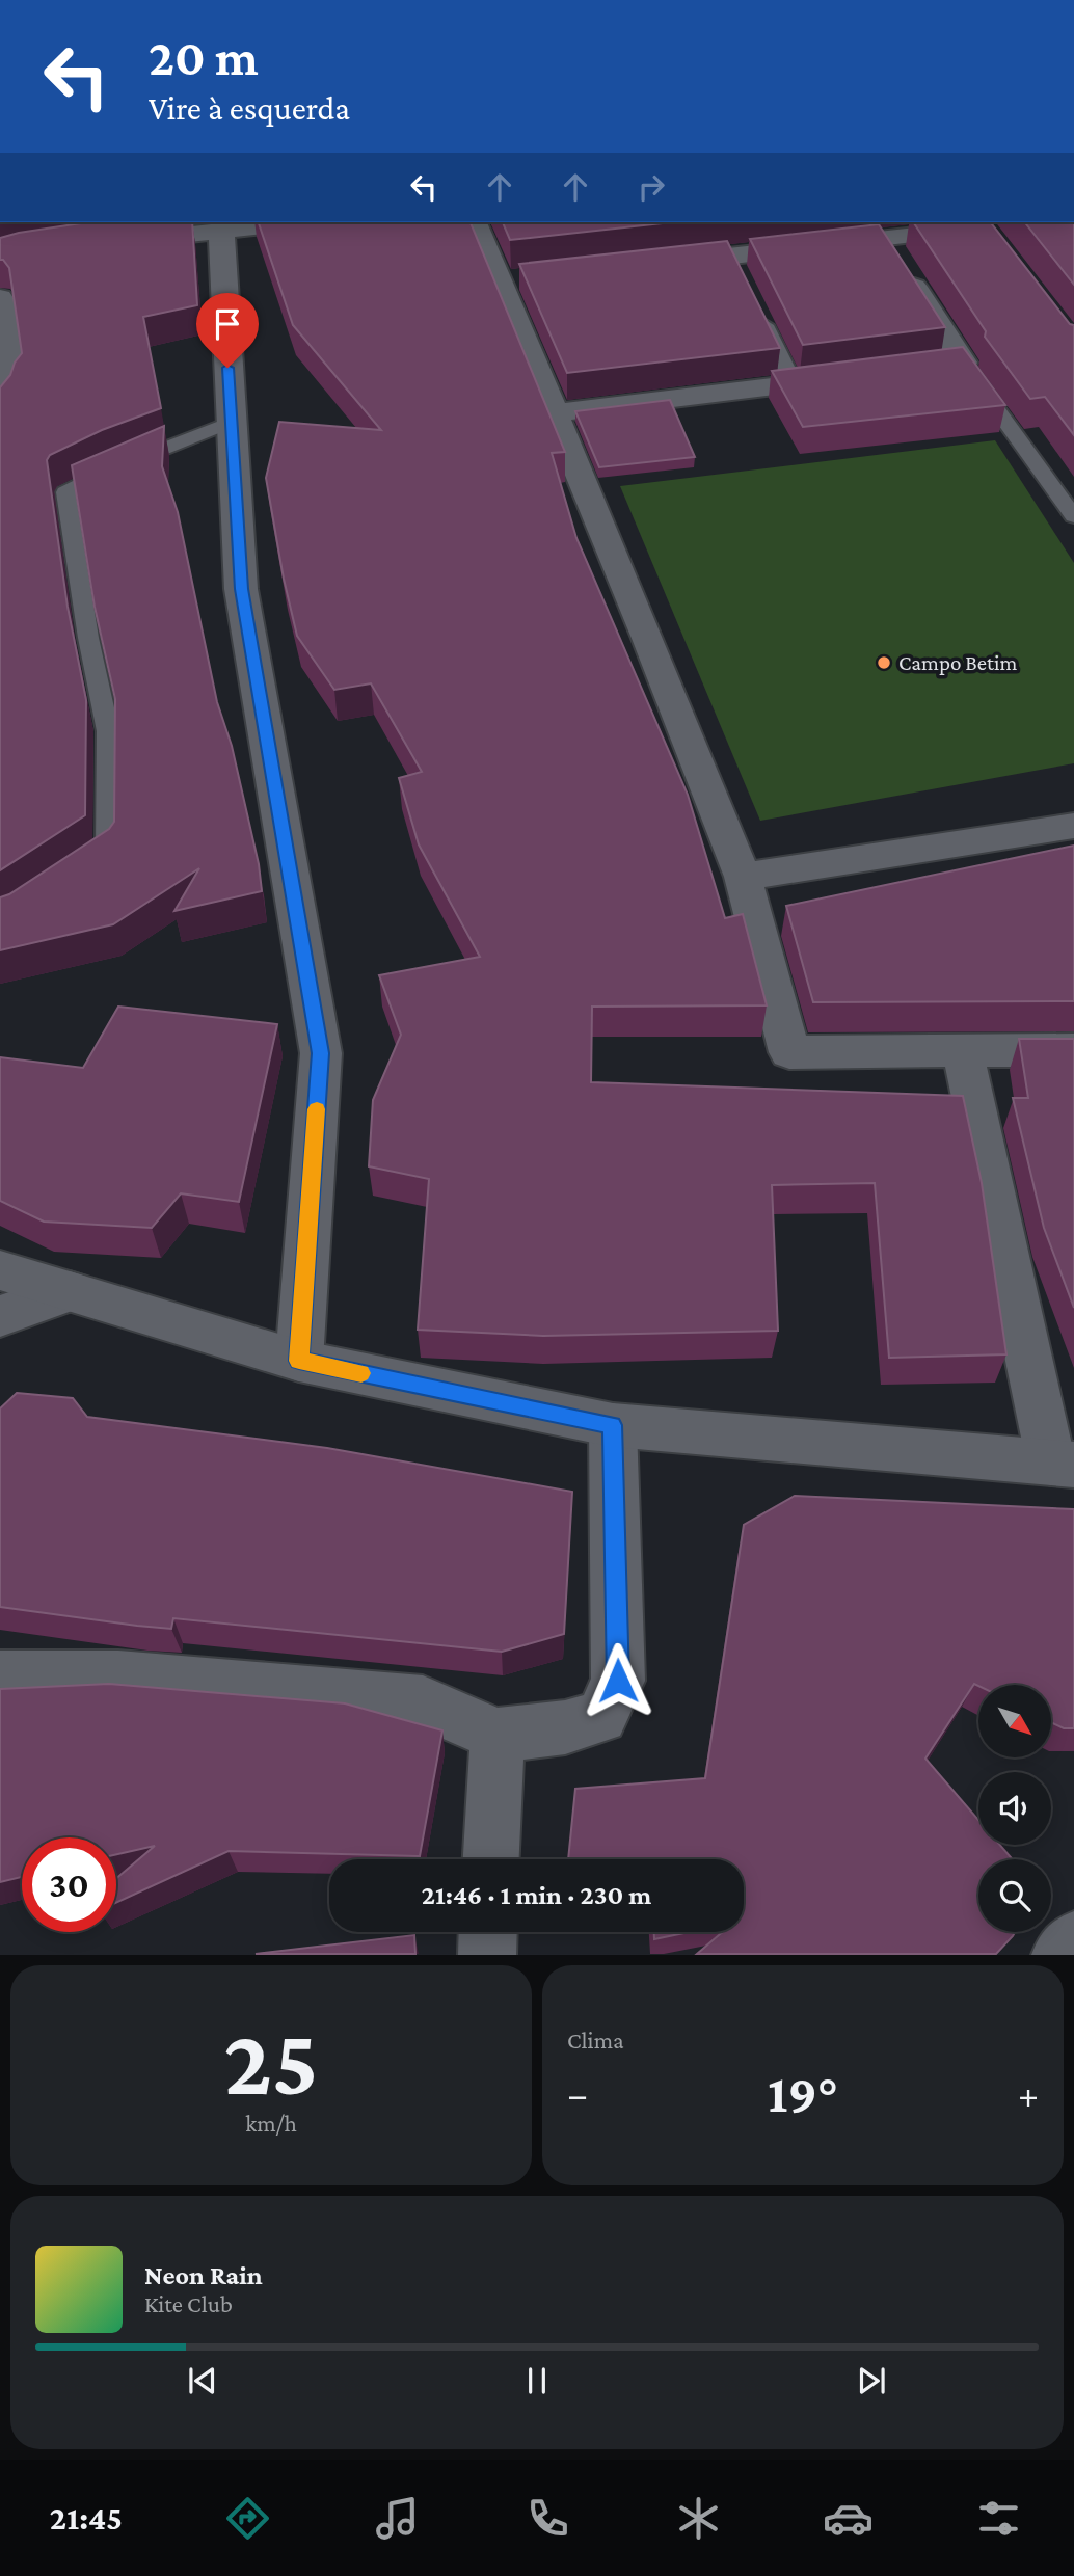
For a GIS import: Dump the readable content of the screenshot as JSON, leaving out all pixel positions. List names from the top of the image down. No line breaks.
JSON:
{"places":["Campo Betim"],"north":"bottom right","page":{"turn":["20 m","Vire à esquerda"],"limit":"30","trip":"21:46 · 1 min · 230 m","tile":[["25","km/h"],"Clima"],"heat":["−","19°","+"],"song":["Neon Rain","Kite Club"],"tabs":"21:45"}}
